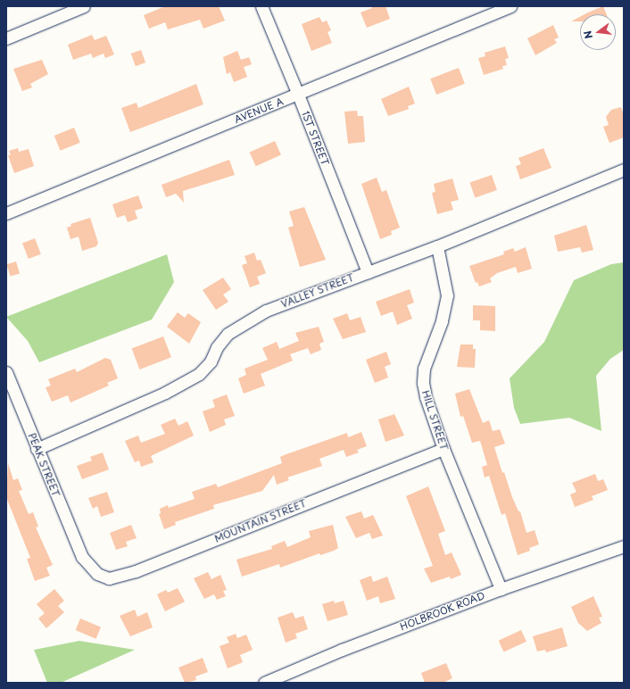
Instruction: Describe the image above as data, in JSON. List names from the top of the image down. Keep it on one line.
{"streets":{"street":["AVENUE A","1ST STREET","VALLEY STREET","HILL STREET","PEAK STREET","MOUNTAIN STREET","HOLBROOK ROAD"]},"crossings":[["AVENUE A","1ST STREET"],["1ST STREET","VALLEY STREET"],["VALLEY STREET","HILL STREET"],["VALLEY STREET","PEAK STREET"],["HILL STREET","MOUNTAIN STREET"],["HILL STREET","HOLBROOK ROAD"],["PEAK STREET","MOUNTAIN STREET"]],"north":"left"}
